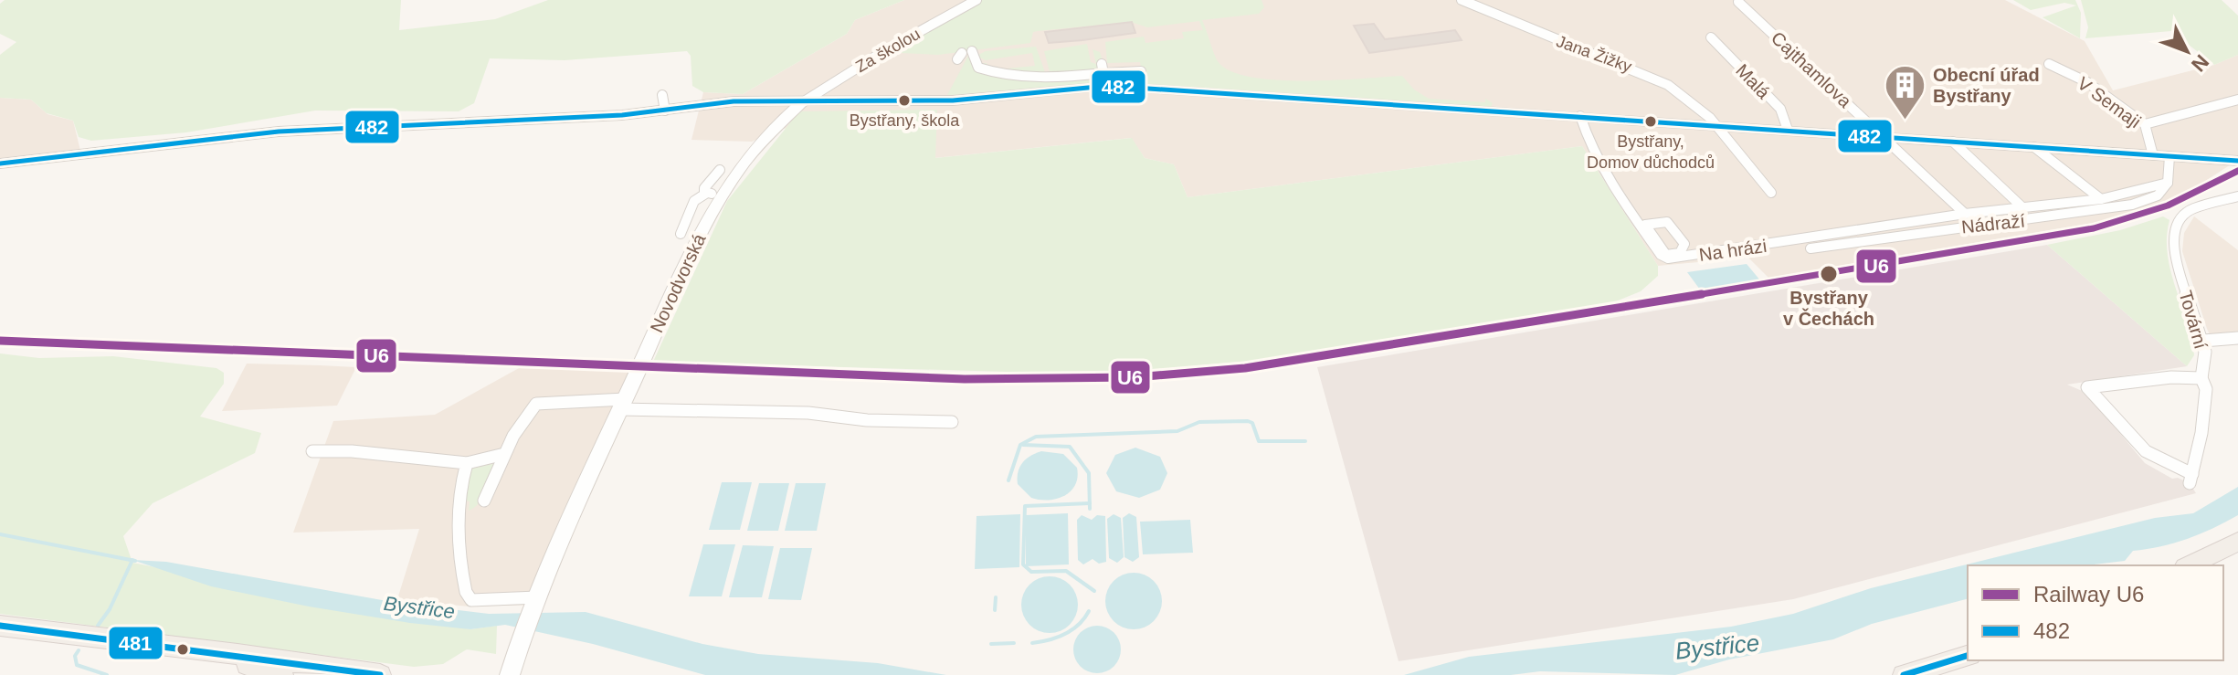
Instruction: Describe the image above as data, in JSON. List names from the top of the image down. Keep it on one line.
{"streets":{"street":["Za školou","Jana Žižky","Cajthamlova","Malá","V Semaji","Nádraží","Na hrázi","Novodvorská","Tovární"]},"crossings":[["Za školou","Novodvorská"],["Nádraží","Na hrázi"]],"water":["Bystřice"],"places":{"other":["Bystřany, škola","Bystřany, Domov důchodců","Bystřany v Čechách"],"building":["Obecní úřad Bystřany"]},"lines":["transit line 482","rail line U6","transit line 481"],"legend":["Railway U6","482"],"north":"bottom right"}
